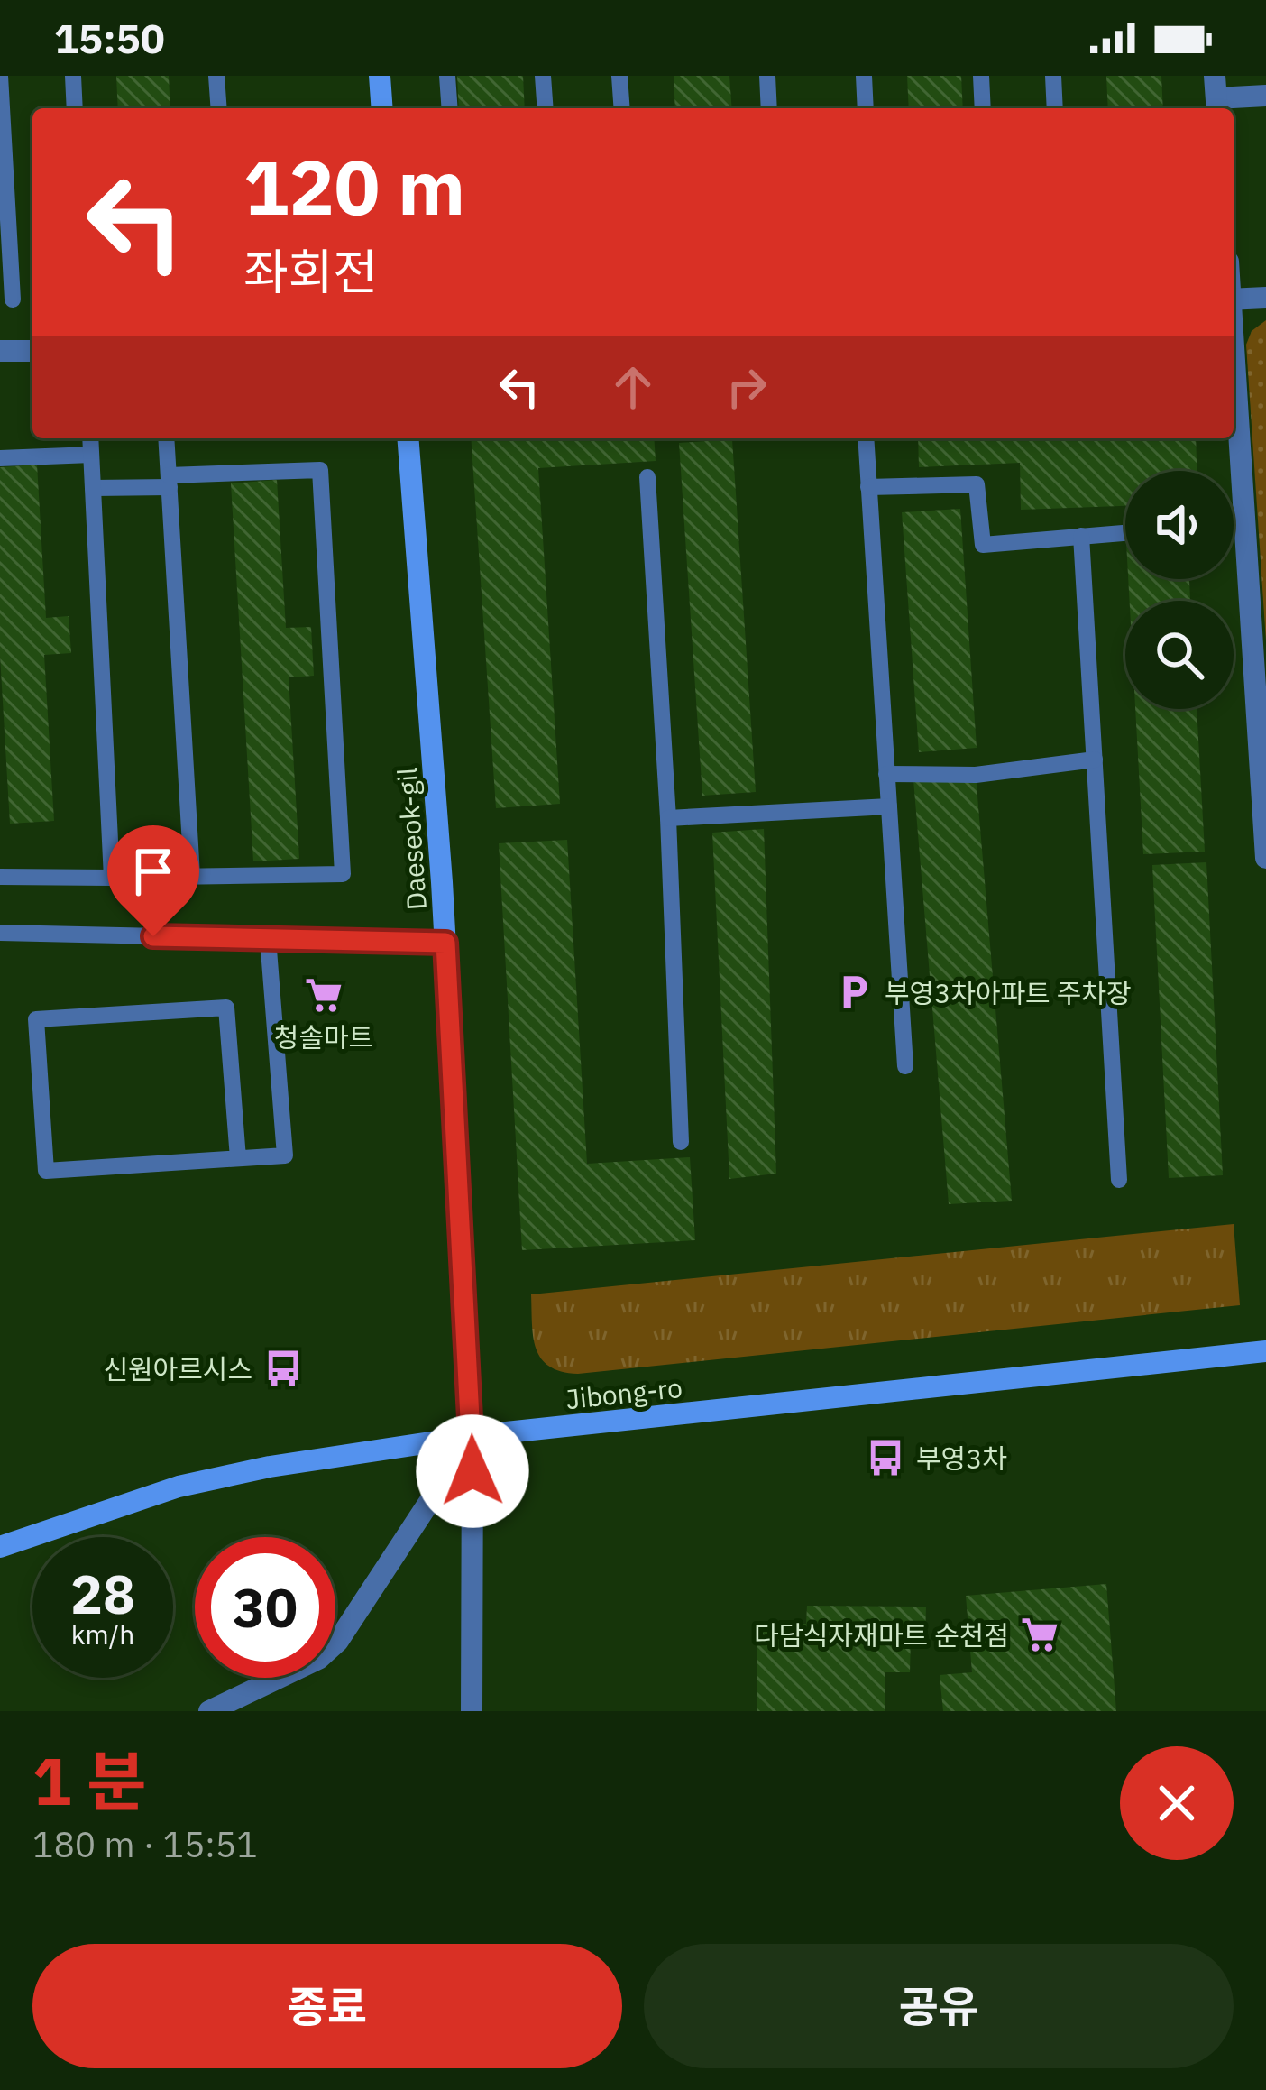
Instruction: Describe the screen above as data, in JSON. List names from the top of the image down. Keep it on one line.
{"streets":{"main road":["Daeseok-gil","Jibong-ro"]},"crossings":[["Daeseok-gil","Jibong-ro"]],"places":{"parking":["부영3차아파트 주차장"],"supermarket":["청솔마트","다담식자재마트 순천점"],"bus stop":["신원아르시스","부영3차"]},"page":{"status":"15:50","turn":["120 m","좌회전"],"speed":"28 km/h","limit":"30","heading":["1 분","180 m · 15:51"],"buttons":["종료","공유"]}}
